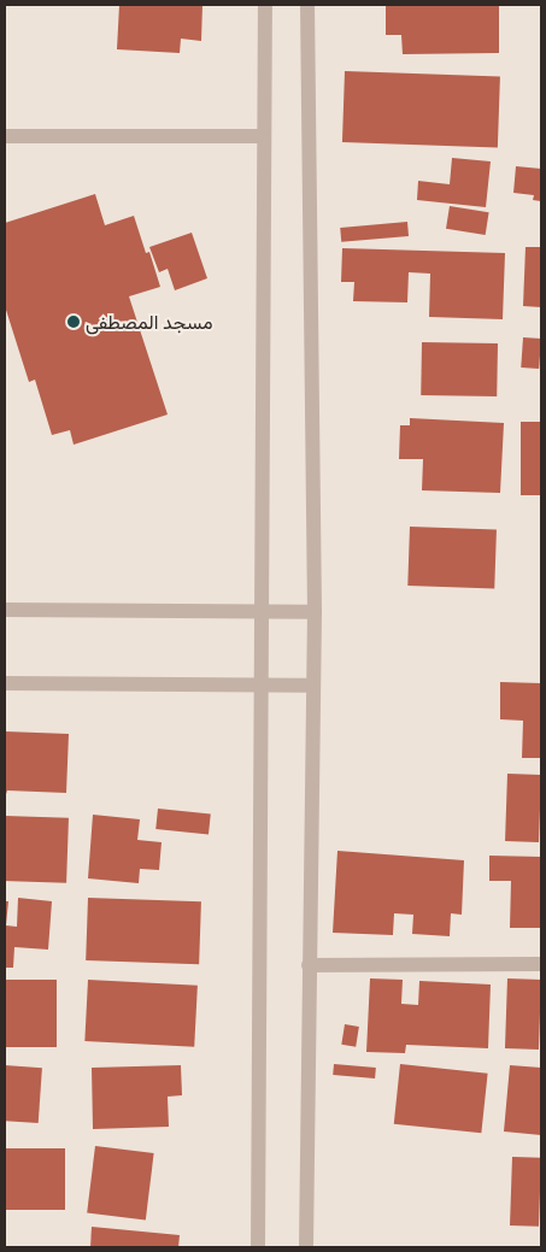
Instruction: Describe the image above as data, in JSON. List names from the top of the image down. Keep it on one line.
{"places":["مسجد المصطفى"]}
